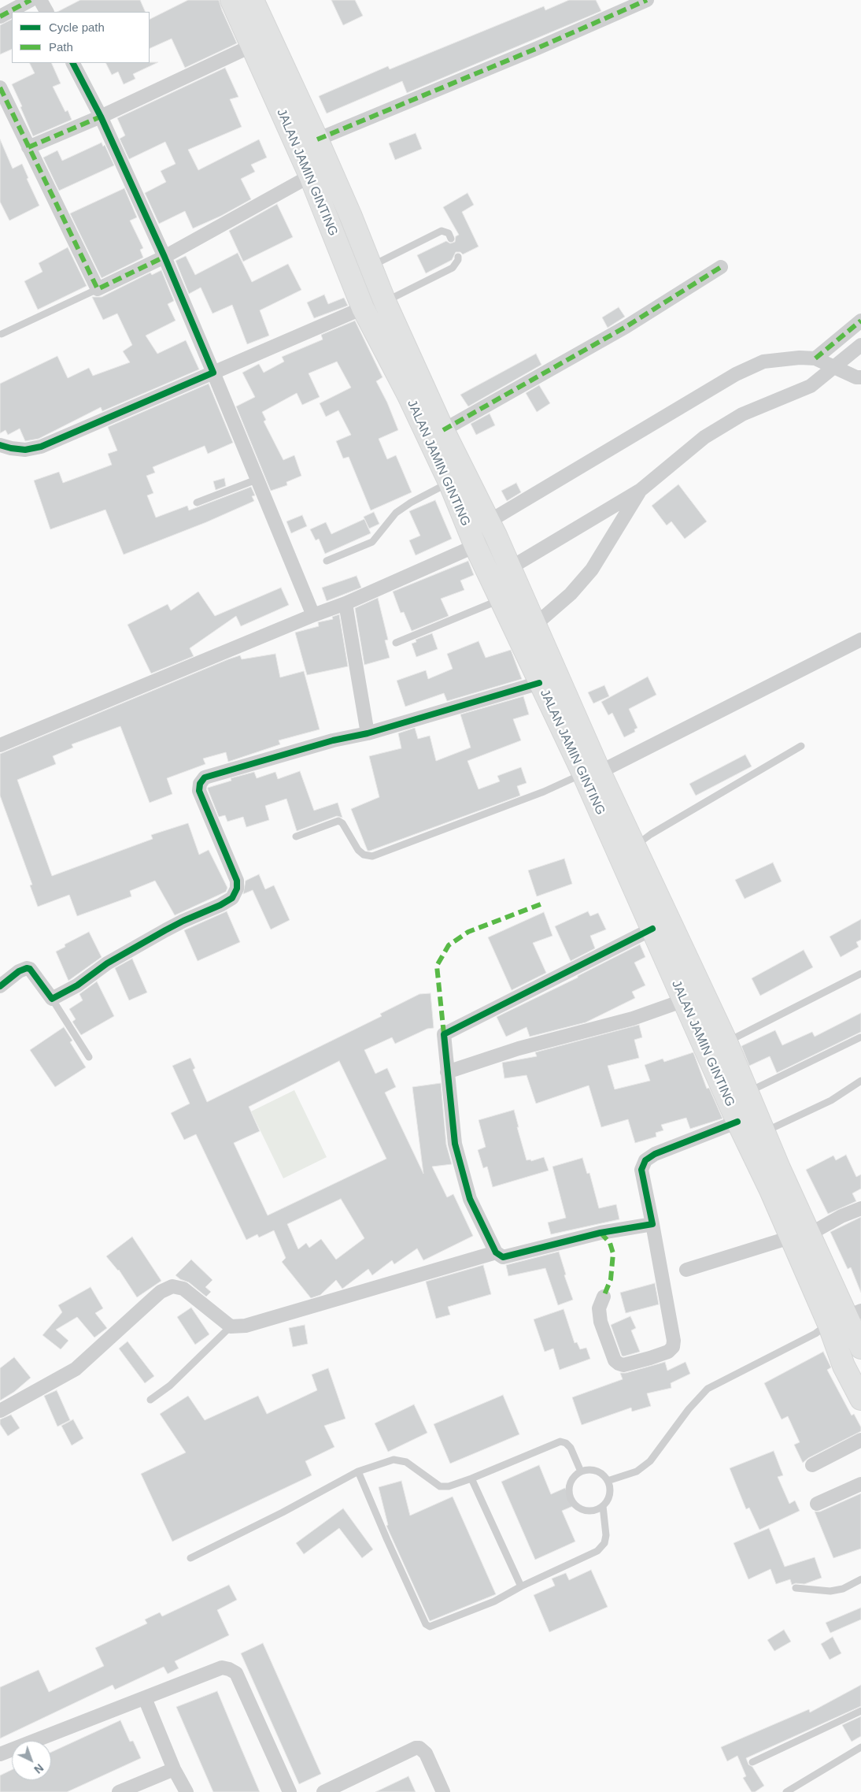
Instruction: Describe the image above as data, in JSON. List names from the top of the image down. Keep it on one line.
{"streets":{"highway":["JALAN JAMIN GINTING"]},"legend":["Cycle path","Path"],"north":"bottom right"}
